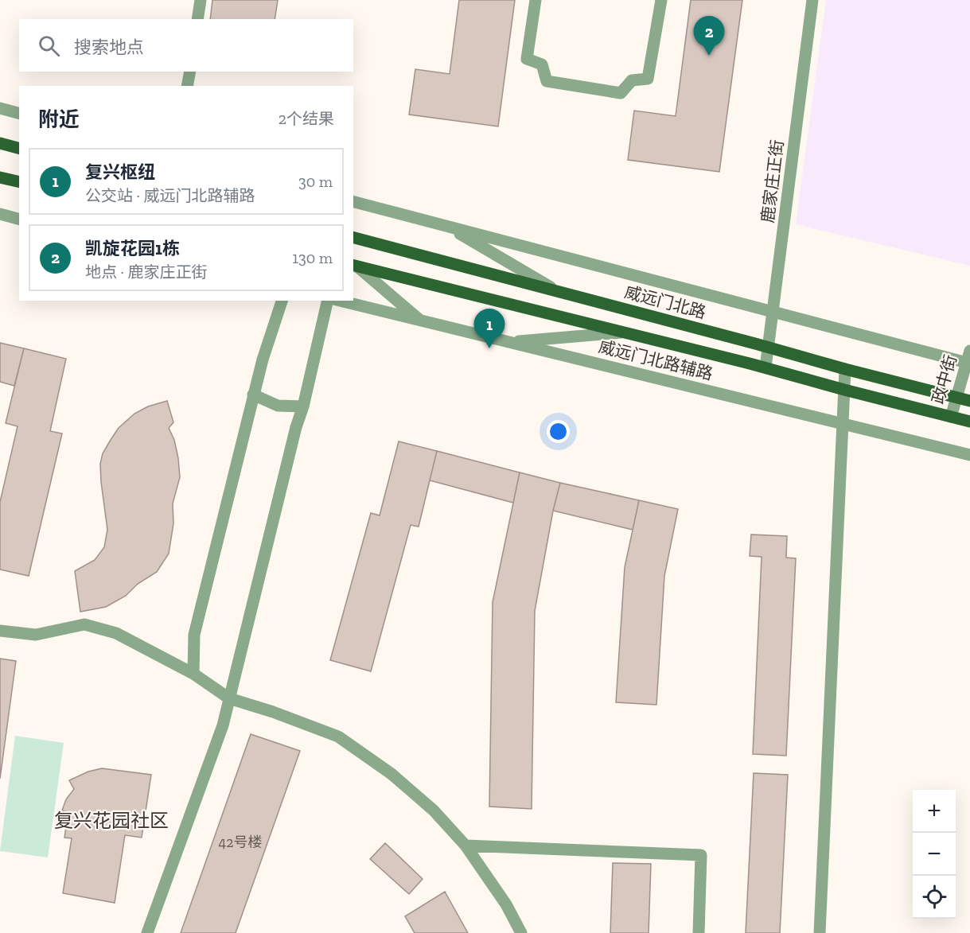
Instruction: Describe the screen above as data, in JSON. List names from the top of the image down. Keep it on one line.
{"streets":{"main road":["威远门北路"],"street":["鹿家庄正街","威远门北路辅路","政中街"]},"crossings":[["鹿家庄正街","威远门北路"],["威远门北路","政中街"]],"districts":["复兴花园社区"],"house_numbers":["42号楼"],"page":{"pins":["2","1"],"search":"搜索地点","heading":["附近","2个结果"],"list":[{"mark":"1","name":"复兴枢纽","note":"公交站 · 威远门北路辅路","value":"30 m"},{"mark":"2","name":"凯旋花园1栋","note":"地点 · 鹿家庄正街","value":"130 m"}],"map_buttons":["+","−"]}}
